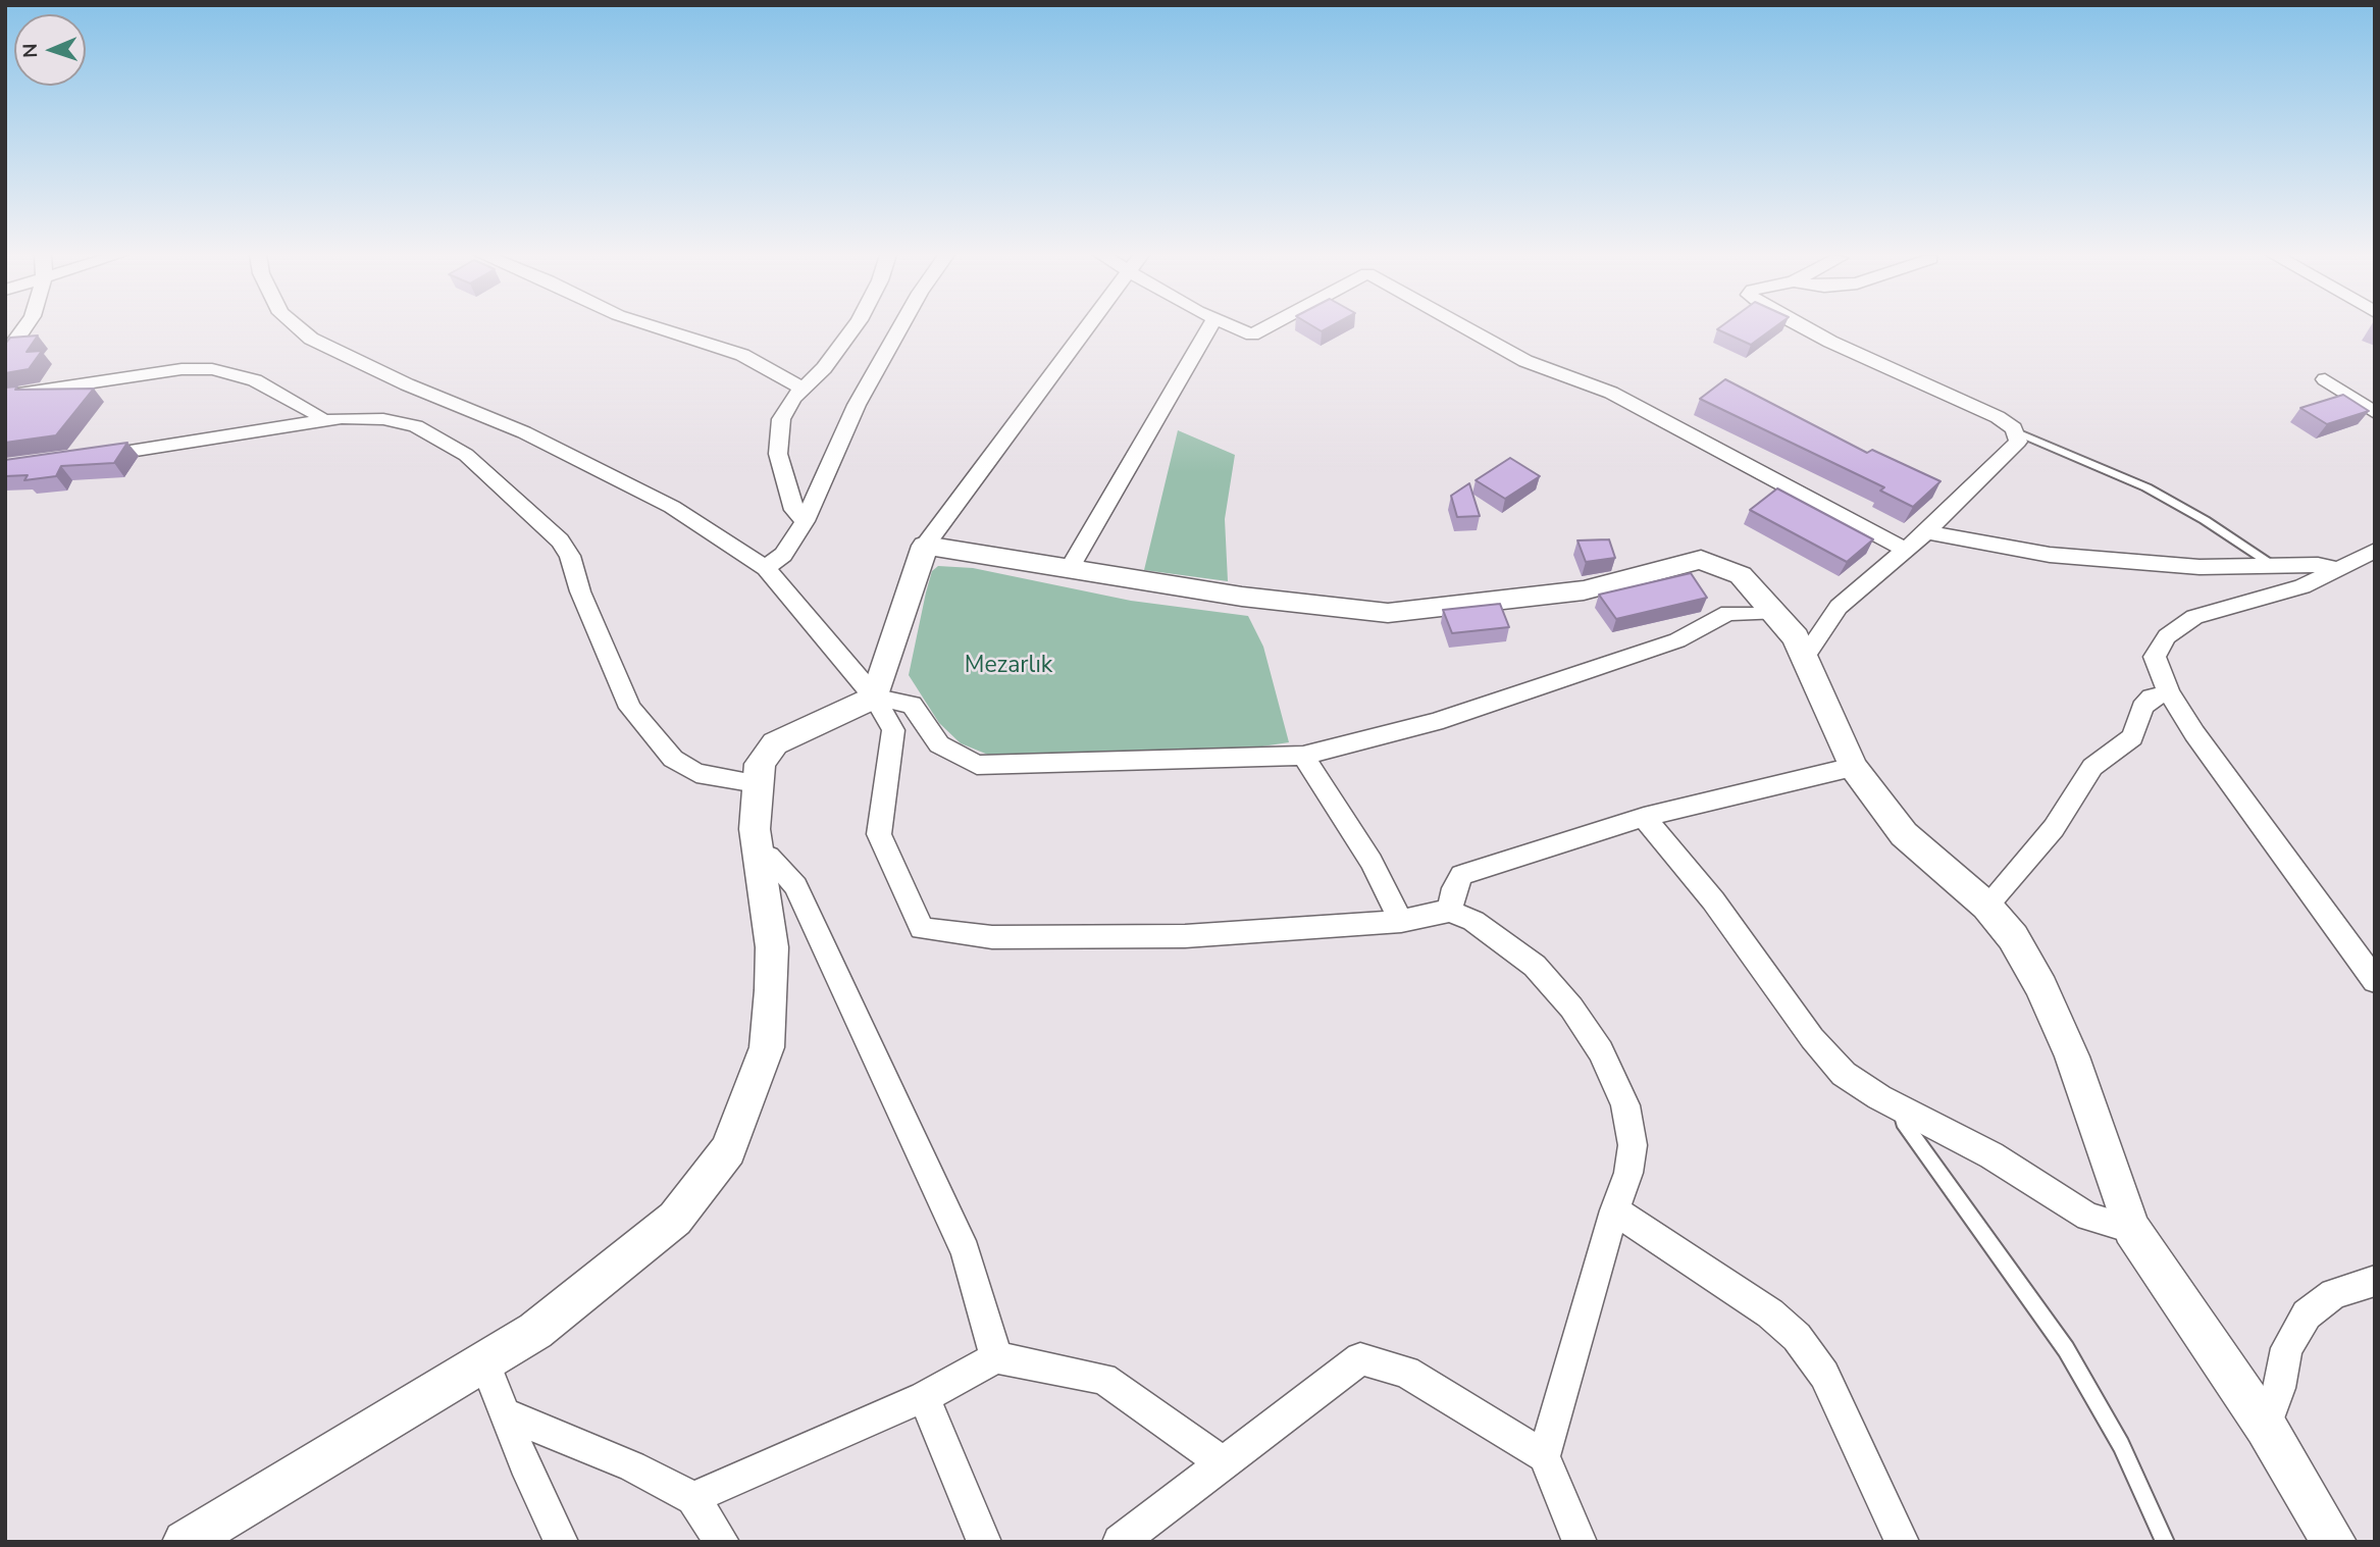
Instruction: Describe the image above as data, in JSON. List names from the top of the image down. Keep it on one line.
{"parks":["Mezarlık"],"north":"left"}
